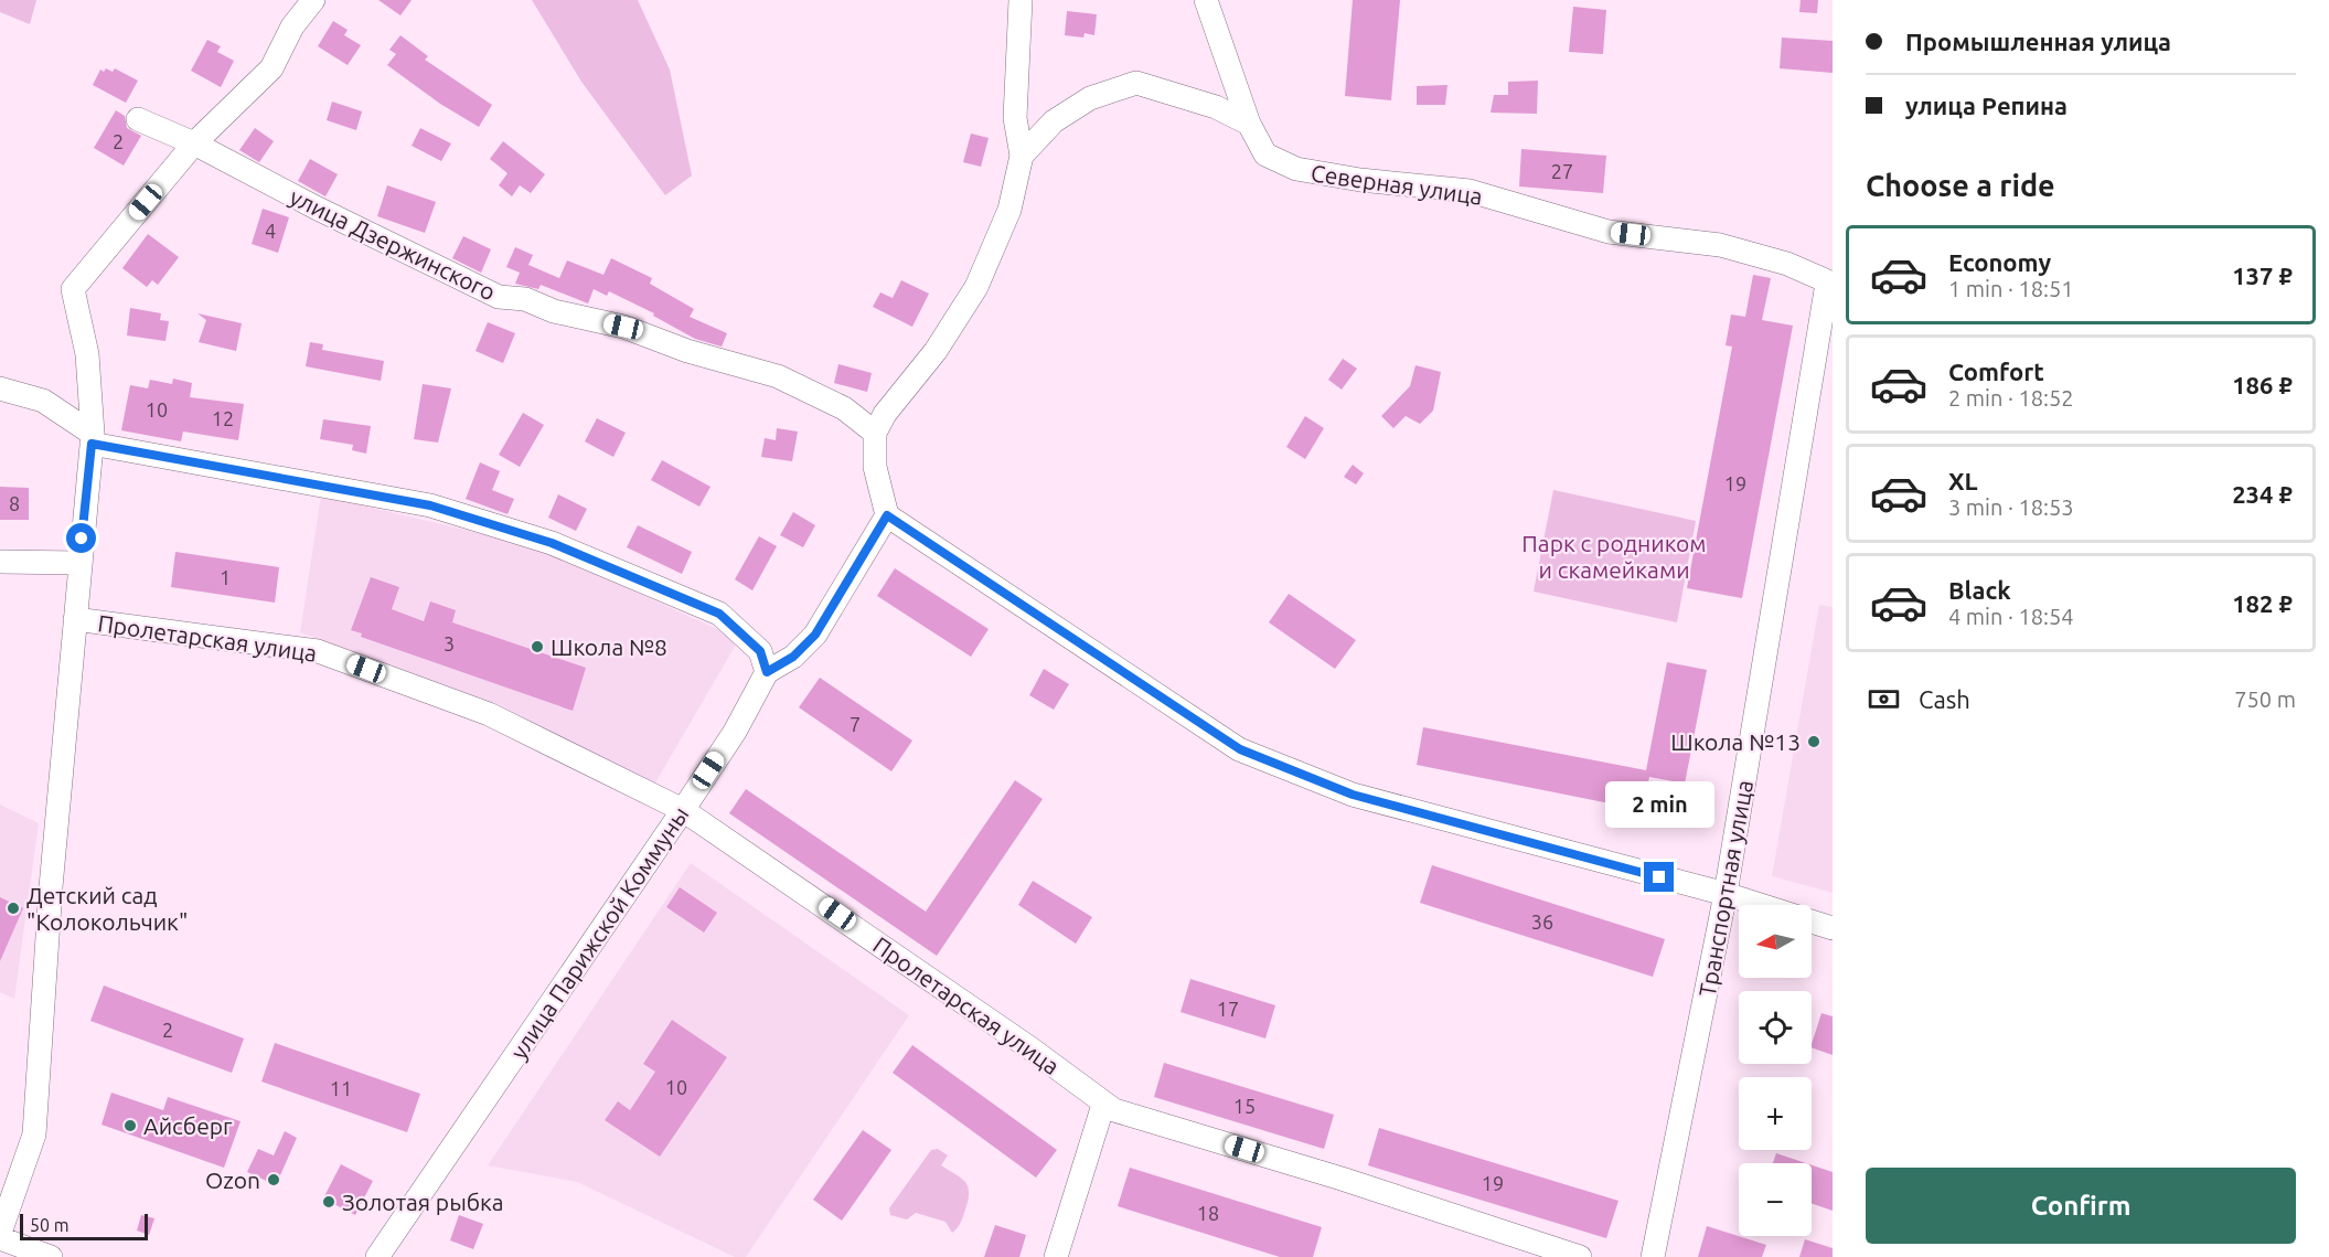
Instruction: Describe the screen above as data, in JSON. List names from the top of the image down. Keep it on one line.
{"streets":{"street":["Северная улица","улица Дзержинского","Пролетарская улица","Транспортная улица","улица Парижской Коммуны"]},"crossings":[["Северная улица","Транспортная улица"],["Пролетарская улица","улица Парижской Коммуны"]],"parks":["Парк с родником и скамейками"],"places":["Школа №8","Школа №13","Детский сад \"Колокольчик\"","Айсберг","Ozon","Золотая рыбка"],"house_numbers":["2","27","4","10","12","19","8","1","3","7","36","17","2","10","11","15","19","18"],"scale_bar":"50 m","north":"left","page":{"banner":["Промышленная улица","улица Репина"],"heading":"Choose a ride","list":[{"name":"Economy","note":"1 min · 18:51","value":"137 ₽"},{"name":"Comfort","note":"2 min · 18:52","value":"186 ₽"},{"name":"XL","note":"3 min · 18:53","value":"234 ₽"},{"name":"Black","note":"4 min · 18:54","value":"182 ₽"}],"pay":["Cash","750 m"],"bubble":"2 min","map_buttons":["+","−"],"buttons":"Confirm","scale":"50 m"}}
